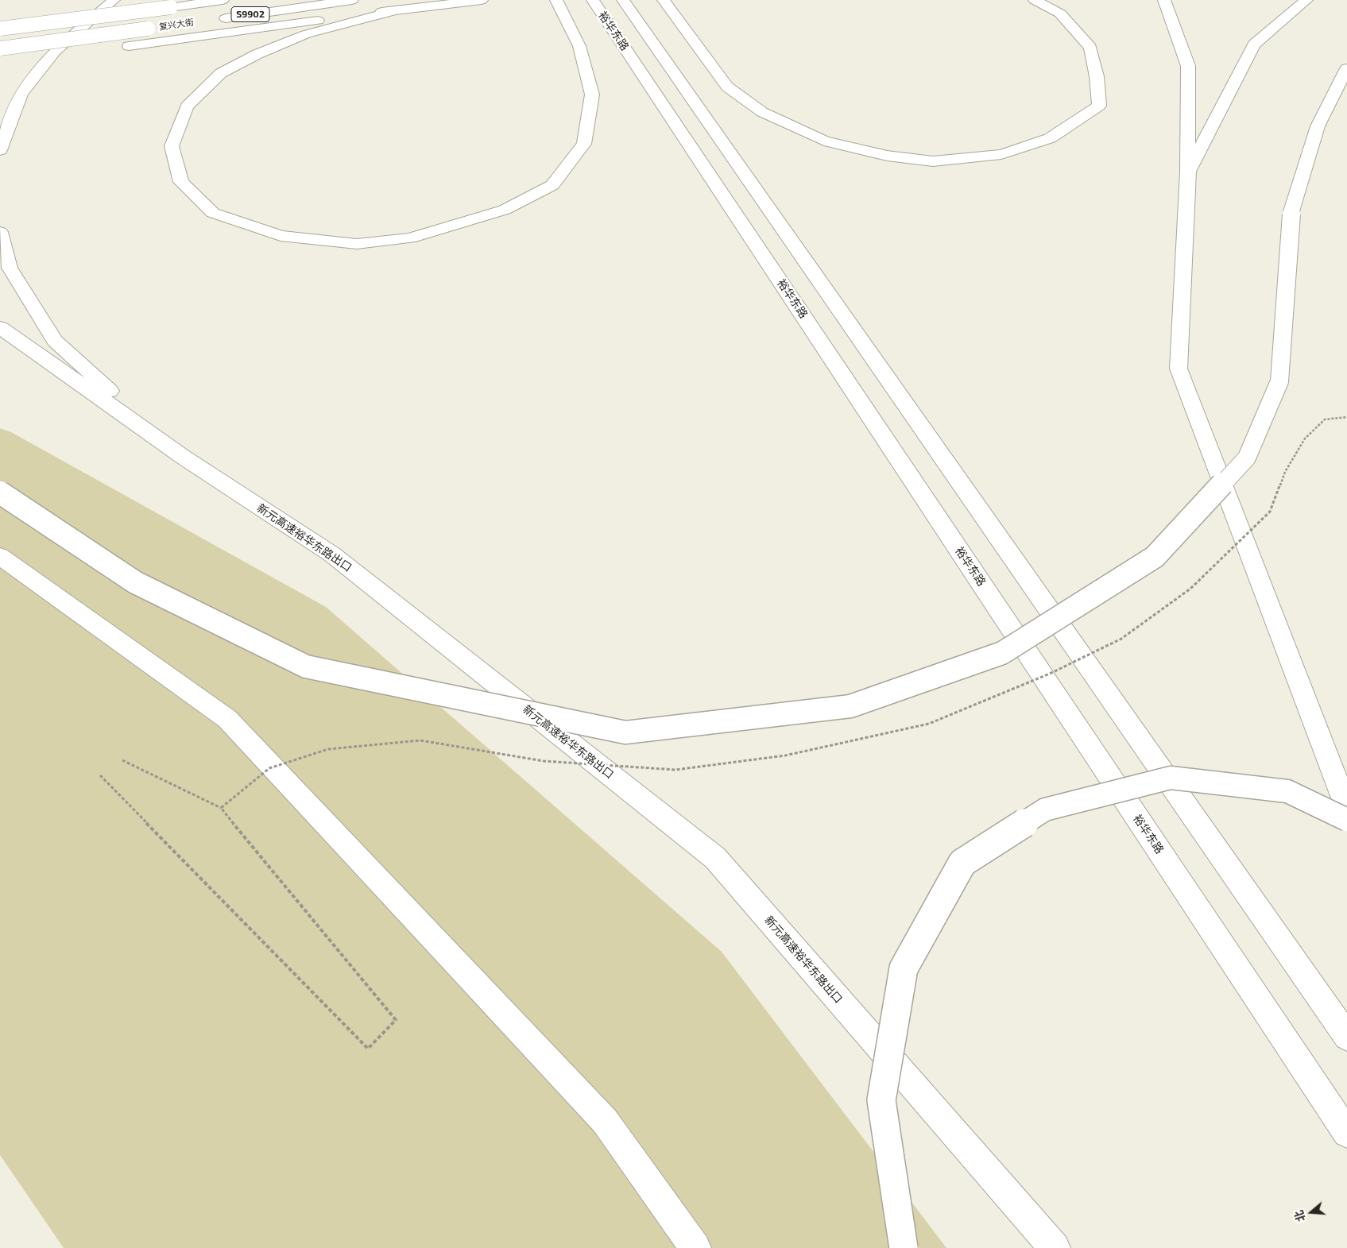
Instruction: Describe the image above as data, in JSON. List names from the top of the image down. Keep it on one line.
{"streets":{"main road":["S9902","复兴大街","裕华东路","新元高速裕华东路出口"]},"north":"left"}
